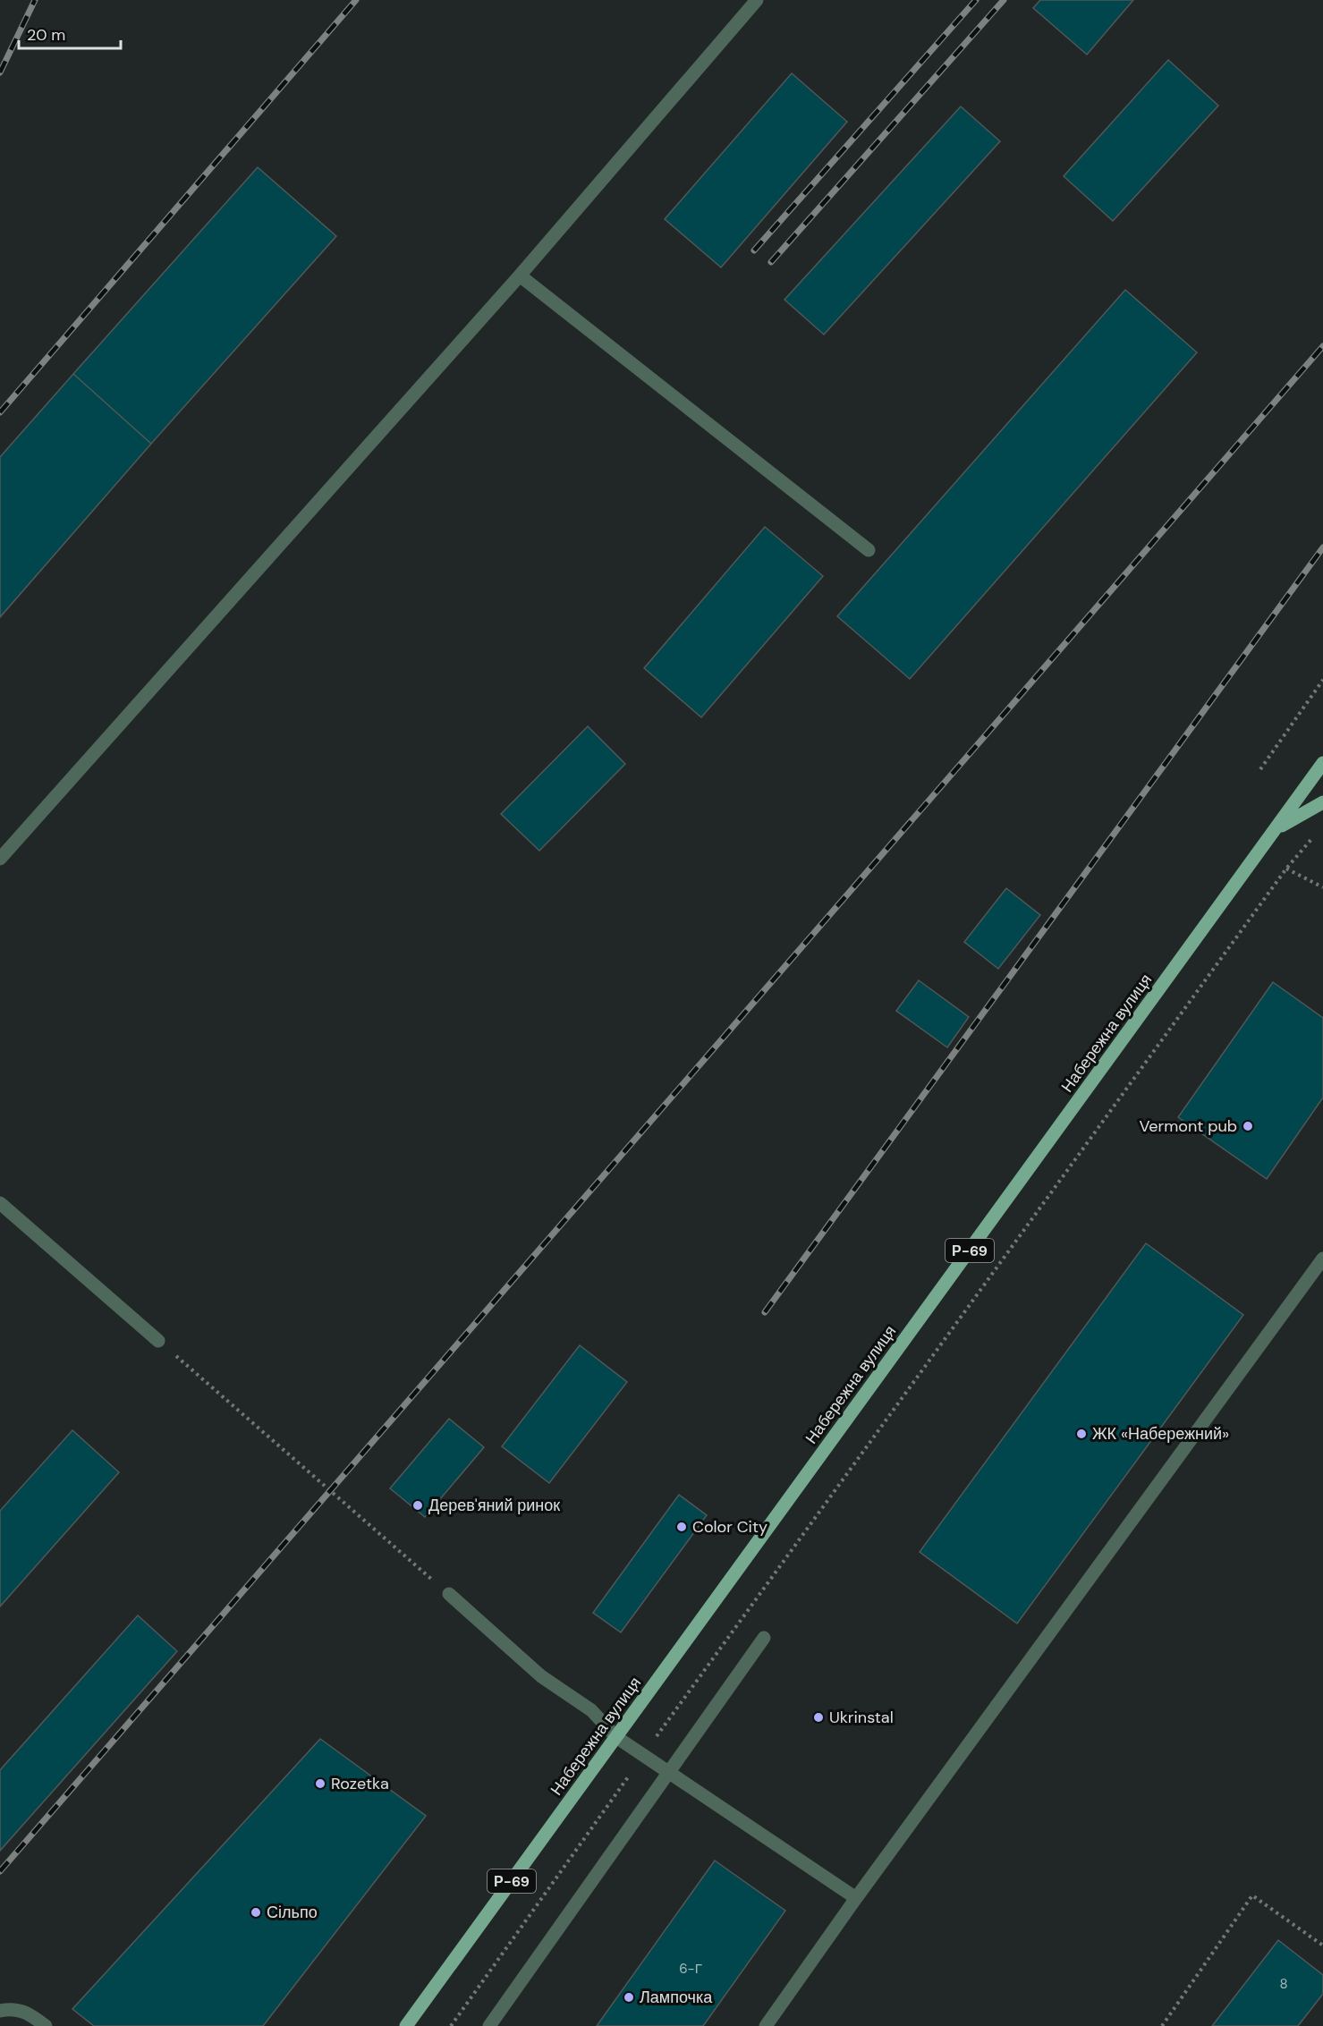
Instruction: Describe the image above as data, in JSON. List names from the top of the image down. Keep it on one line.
{"streets":{"main road":["Набережна вулиця","Р-69"]},"places":["Vermont pub","ЖК «Набережний»","Дерев'яний ринок","Color City","Ukrinstal","Rozetka","Сільпо","Лампочка"],"house_numbers":["6-Г","8"],"scale_bar":"20 m"}
